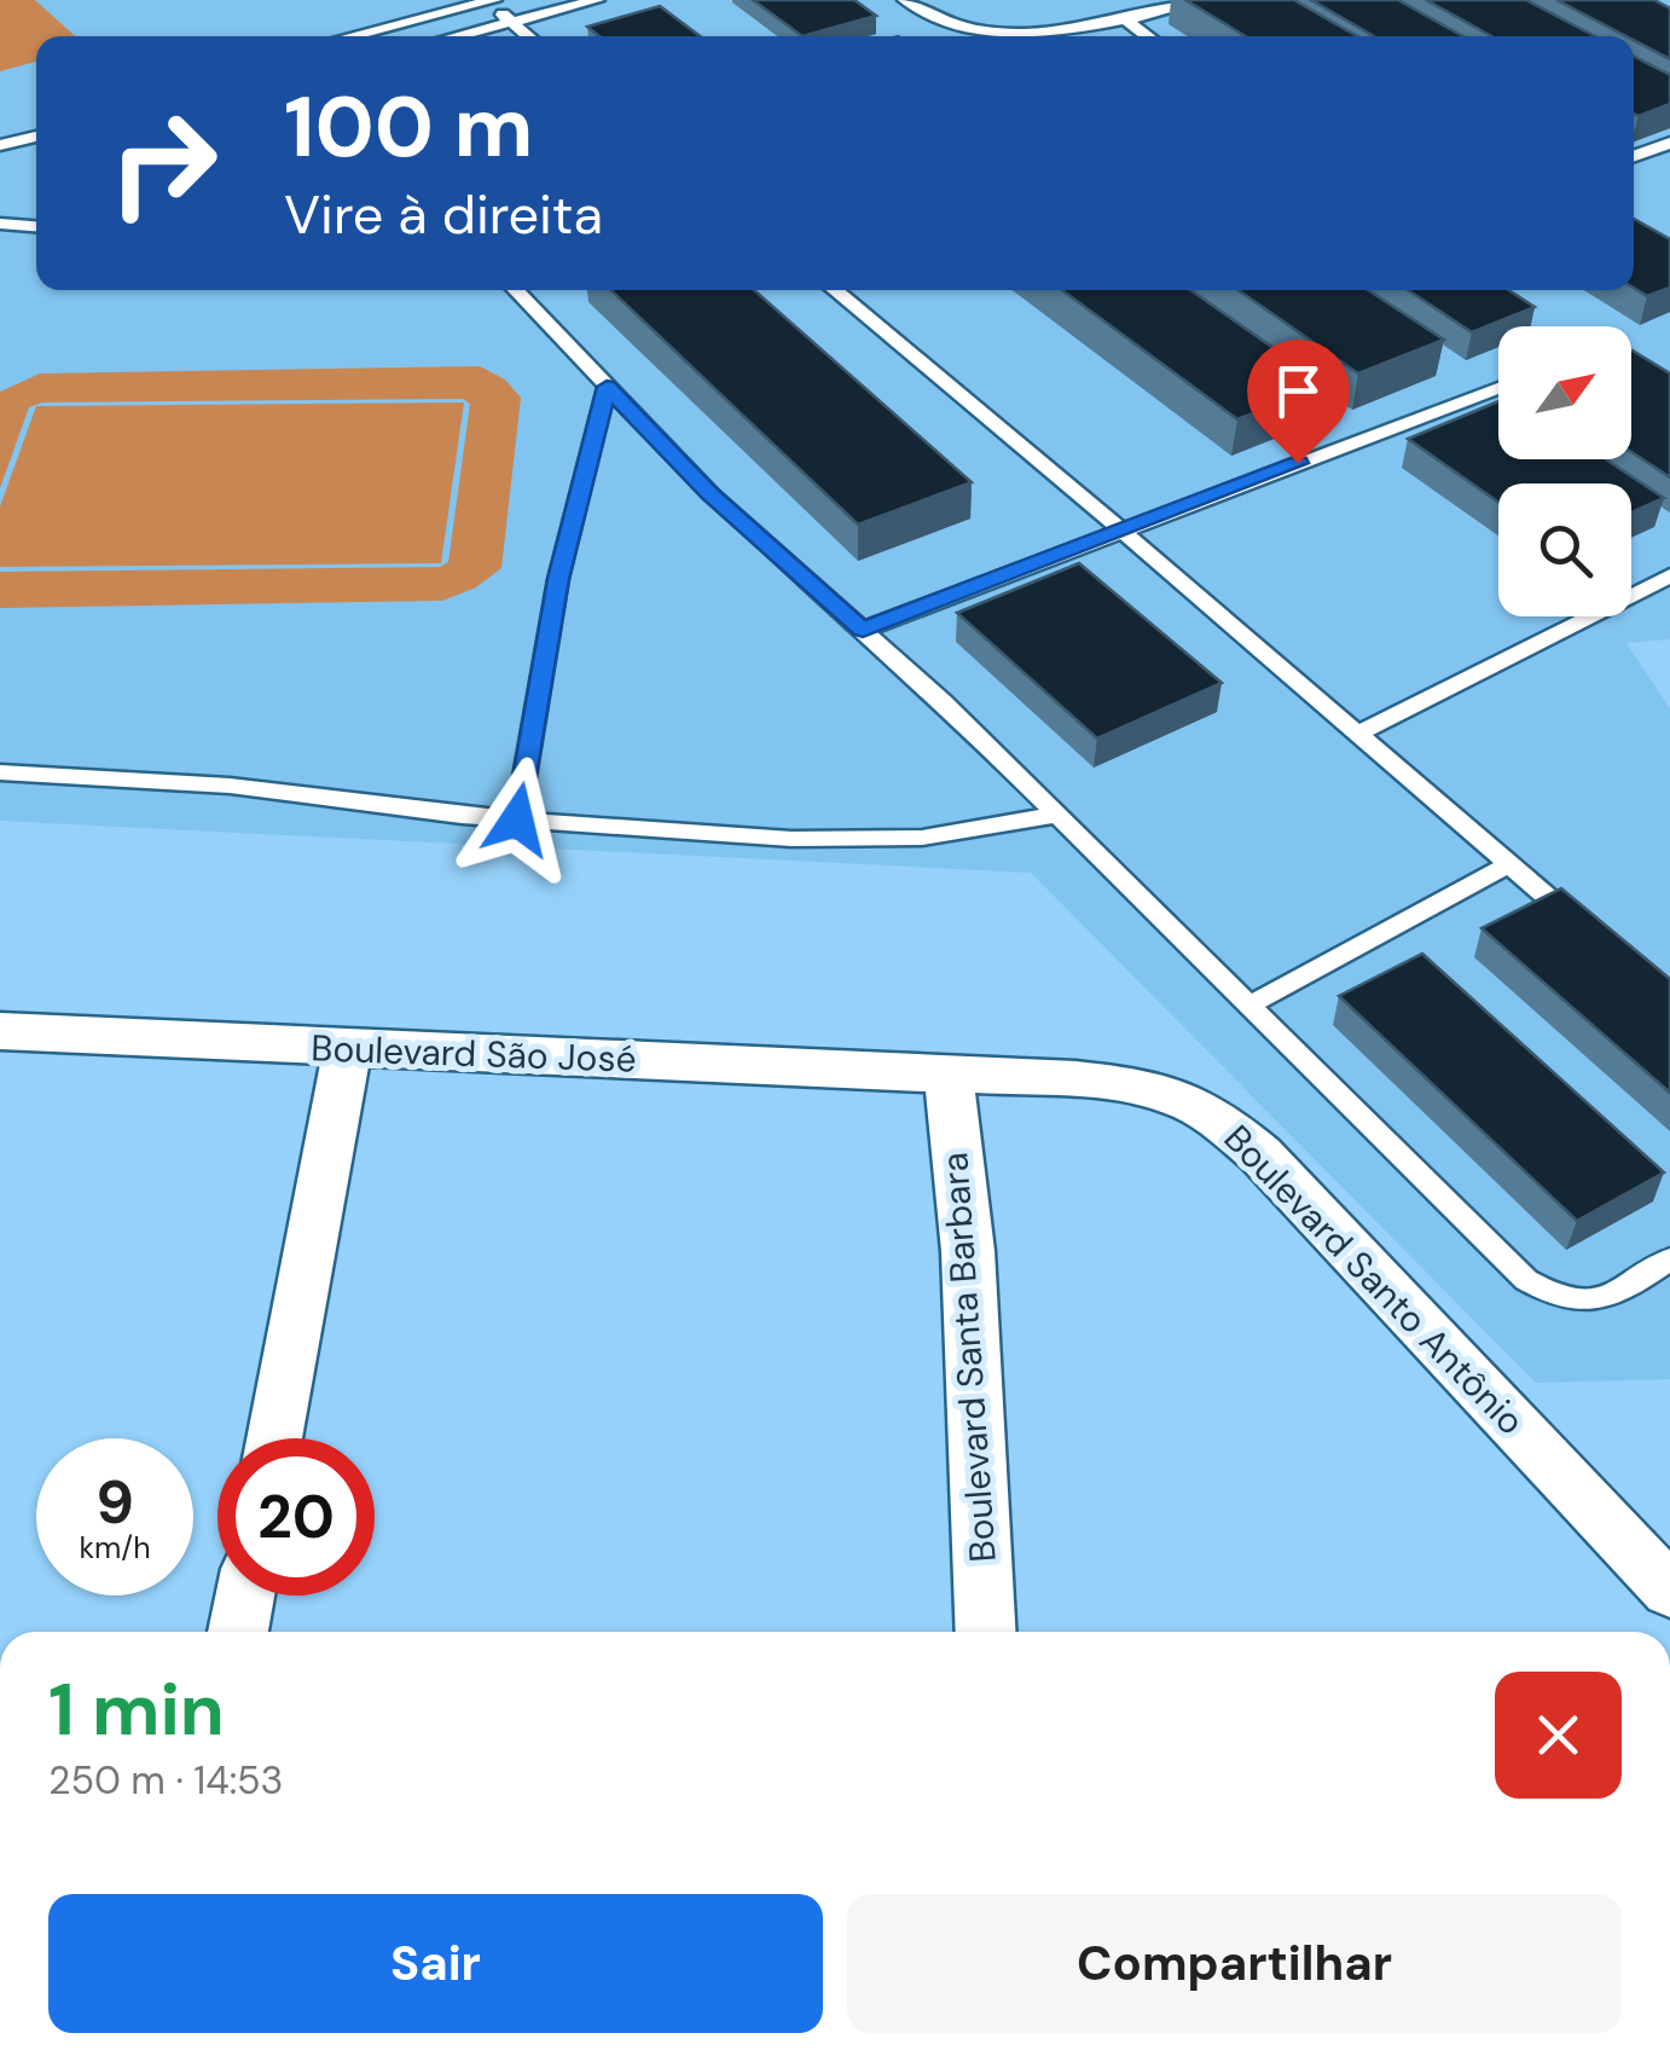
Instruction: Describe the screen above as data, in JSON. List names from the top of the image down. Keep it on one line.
{"streets":{"street":["Boulevard São José","Boulevard Santo Antônio","Boulevard Santa Barbara"]},"crossings":[["Boulevard São José","Boulevard Santo Antônio"],["Boulevard São José","Boulevard Santa Barbara"],["Boulevard Santo Antônio","Boulevard Santa Barbara"]],"north":"top right","page":{"turn":["100 m","Vire à direita"],"speed":"9 km/h","limit":"20","heading":["1 min","250 m · 14:53"],"buttons":["Sair","Compartilhar"]}}
